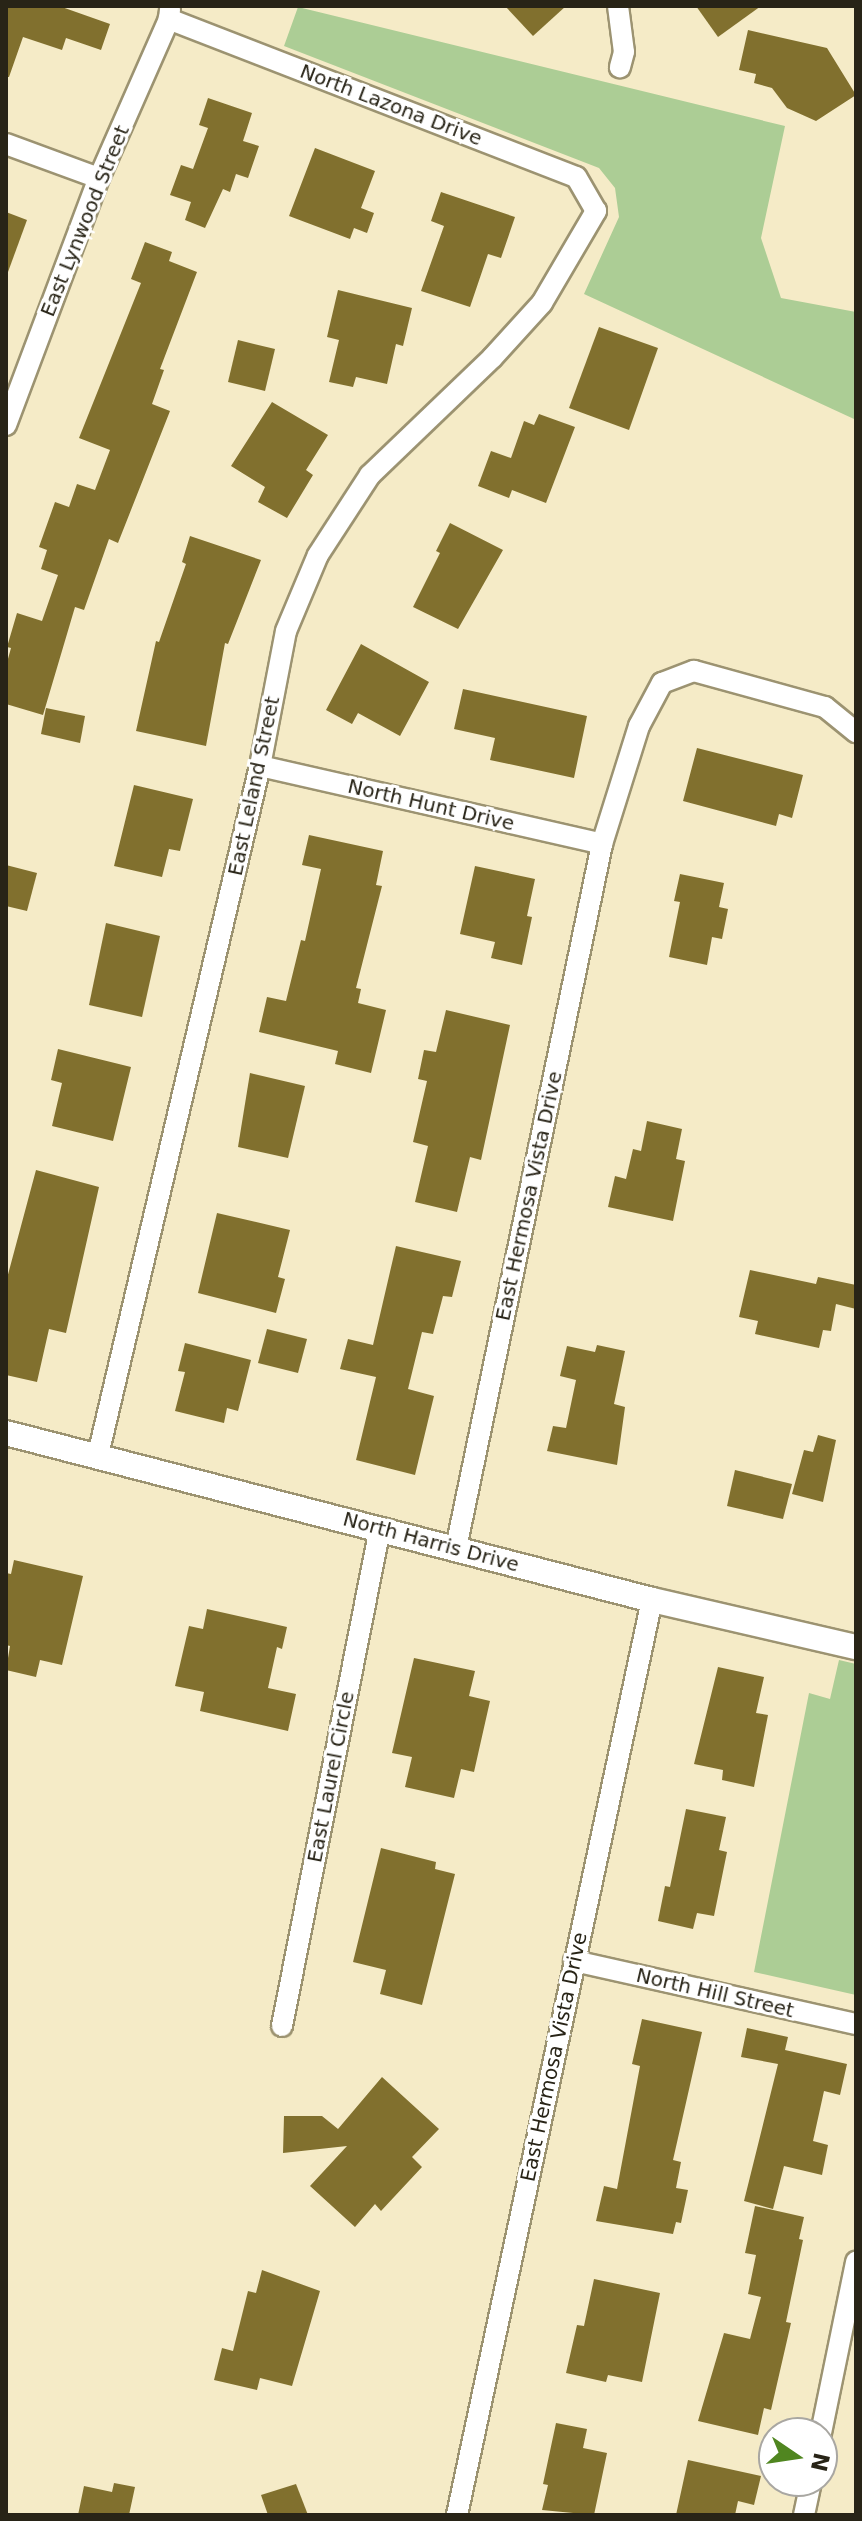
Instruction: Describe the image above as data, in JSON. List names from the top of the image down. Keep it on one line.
{"streets":{"street":["North Lazona Drive","East Lynwood Street","East Leland Street","North Hunt Drive","East Hermosa Vista Drive","North Harris Drive","East Laurel Circle","North Hill Street"]},"crossings":[["North Lazona Drive","East Lynwood Street"],["North Lazona Drive","East Leland Street"],["East Leland Street","North Hunt Drive"],["East Leland Street","North Harris Drive"],["North Hunt Drive","East Hermosa Vista Drive"],["East Hermosa Vista Drive","North Harris Drive"],["East Hermosa Vista Drive","North Hill Street"],["North Harris Drive","East Laurel Circle"]],"north":"right"}
